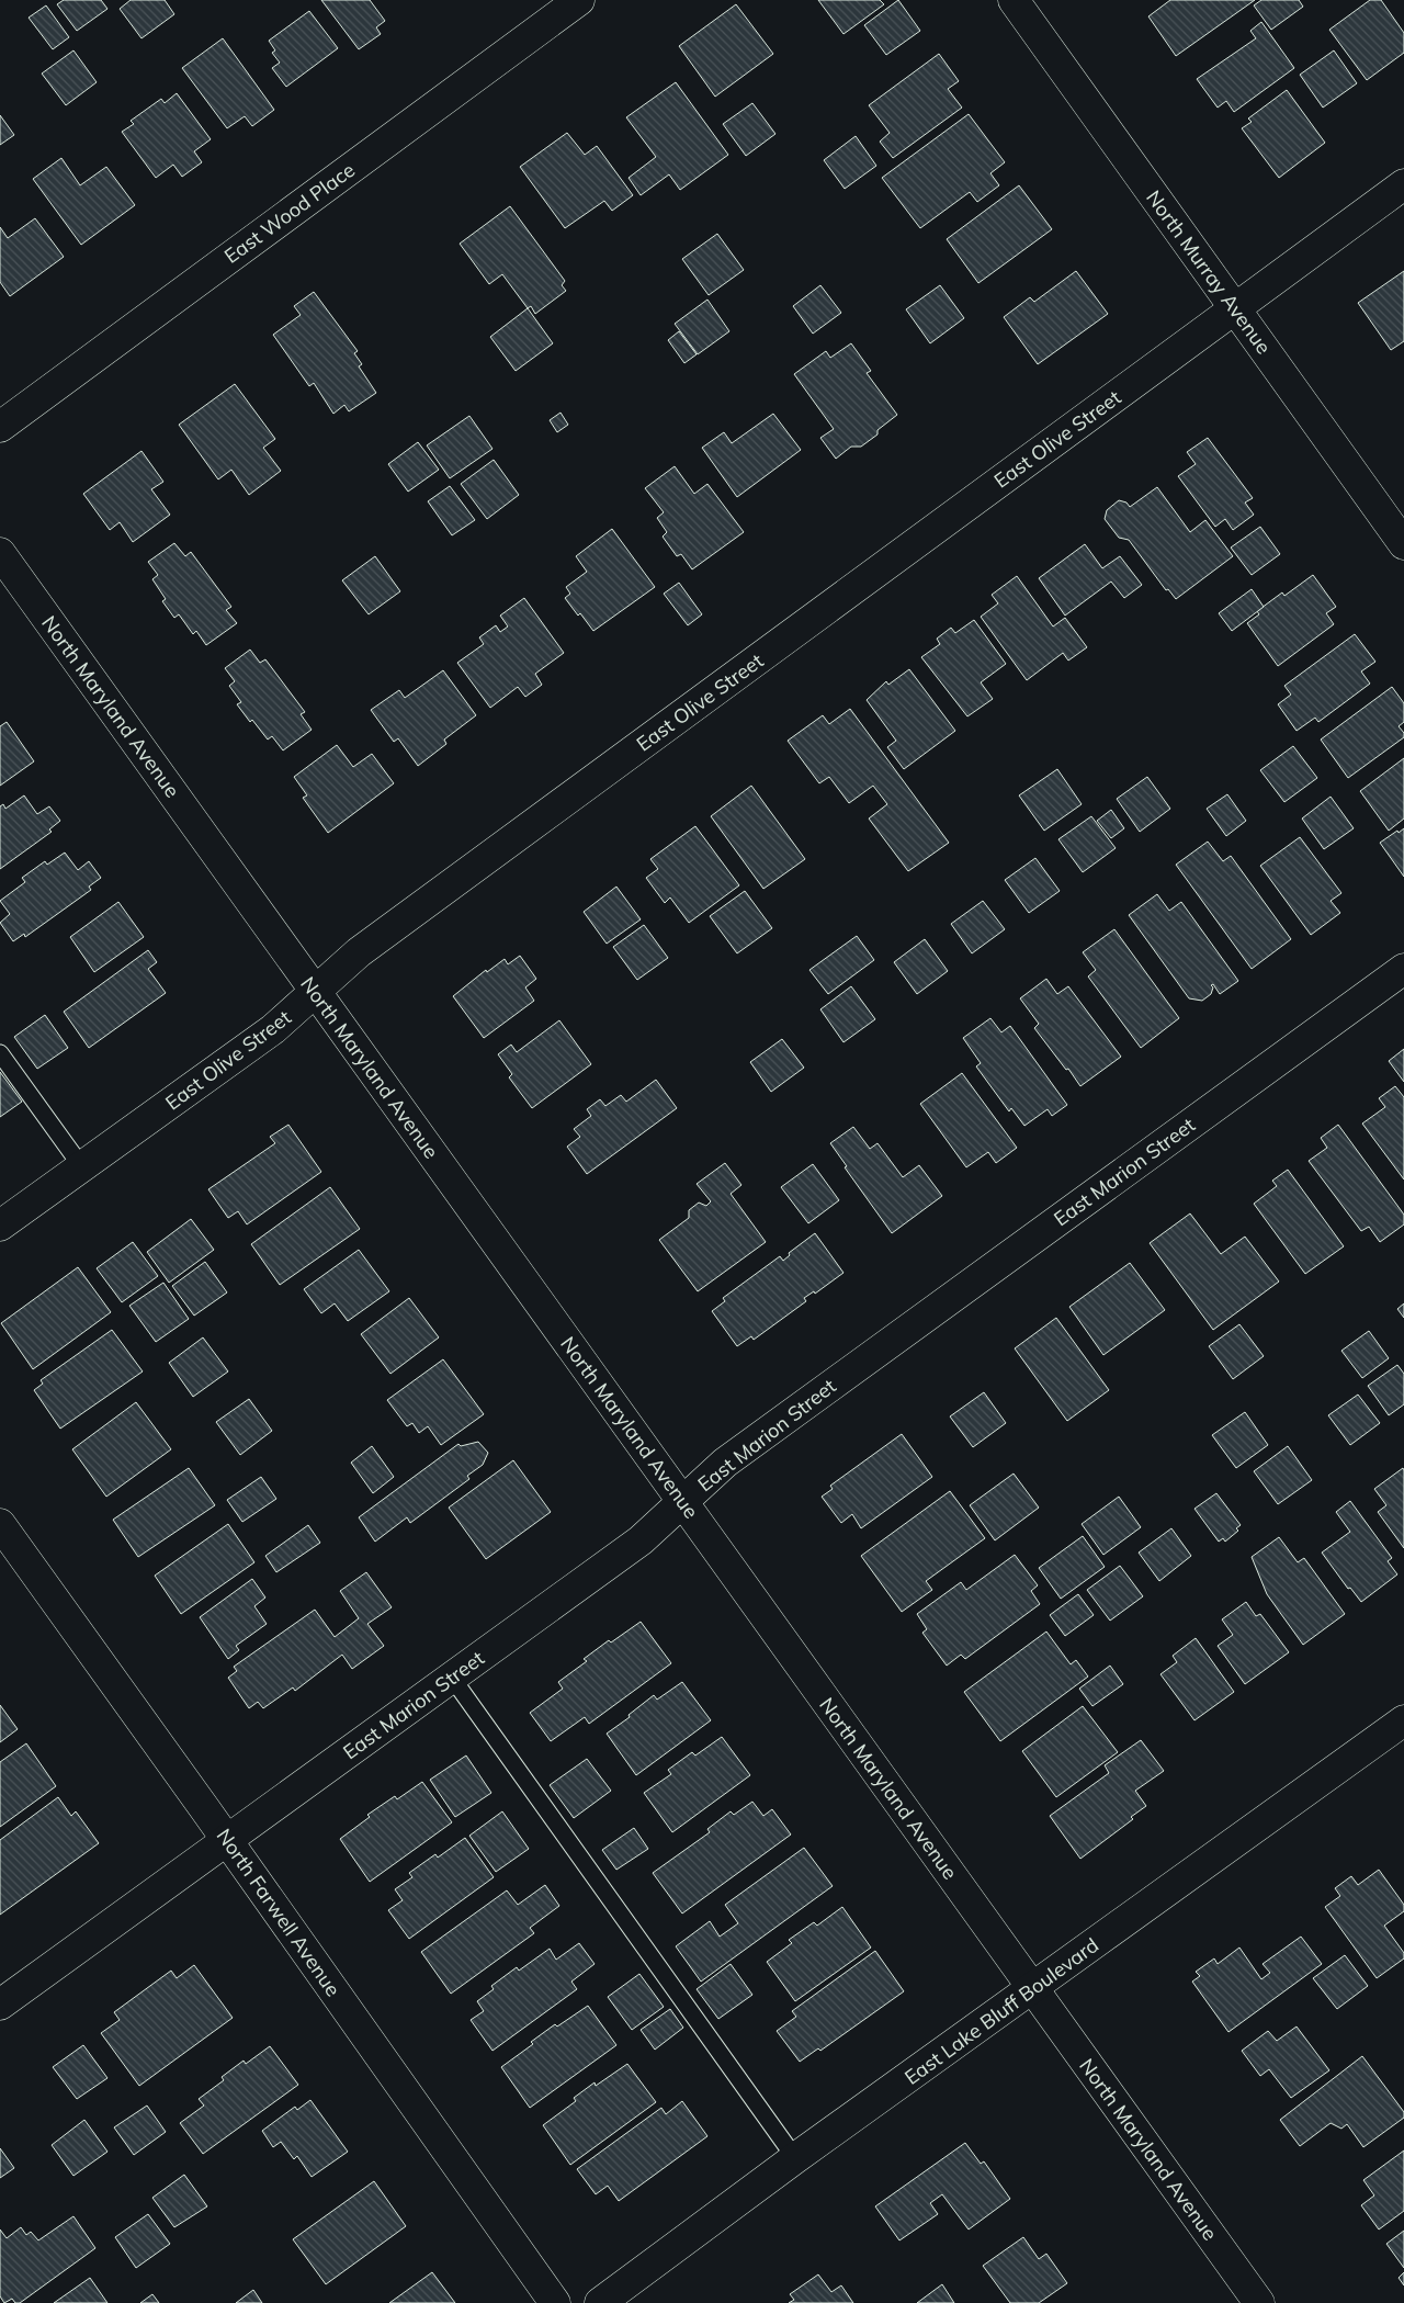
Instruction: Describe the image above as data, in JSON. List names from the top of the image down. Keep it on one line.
{"streets":{"street":["East Wood Place","North Murray Avenue","East Olive Street","North Maryland Avenue","East Marion Street","North Farwell Avenue","East Lake Bluff Boulevard"]},"crossings":[["North Murray Avenue","East Olive Street"],["East Olive Street","North Maryland Avenue"],["North Maryland Avenue","East Marion Street"],["North Maryland Avenue","East Lake Bluff Boulevard"],["East Marion Street","North Farwell Avenue"]]}
